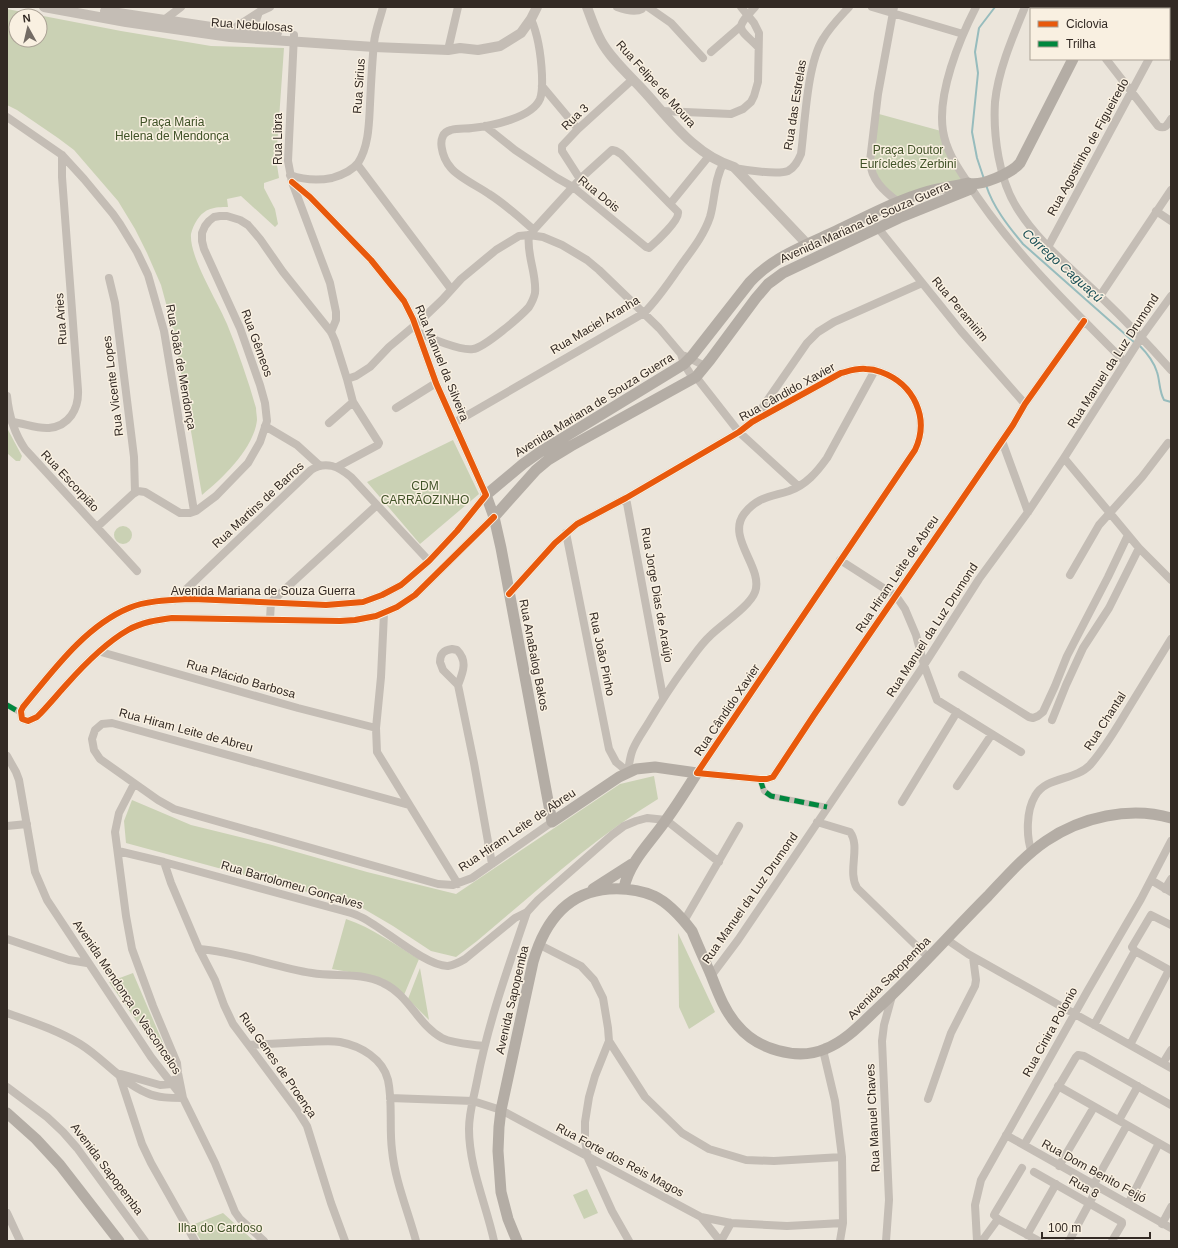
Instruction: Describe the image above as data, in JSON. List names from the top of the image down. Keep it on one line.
{"streets":{"main road":["Avenida Mariana de Souza Guerra","Rua Cândido Xavier","Rua Hiram Leite de Abreu","Rua AnaBalog Bakos","Avenida Sapopemba"],"street":["Rua Nebulosas","Rua Felipe de Moura","Rua Sirius","Rua das Estrelas","Rua 3","Rua Libra","Rua Agostinho de Figueiredo","Rua Dois","Rua Peramirim","Rua Aries","Rua Maciel Aranha","Rua Gêmeos","Rua Manuel da Luz Drumond","Rua Manuel da Silveira","Rua João de Mendonça","Rua Vicente Lopes","Rua Escorpião","Rua Martins de Barros","Rua Jorge Dias de Araújo","Rua João Pinho","Rua Plácido Barbosa","Rua Chantal","Rua Bartolomeu Gonçalves","Avenida Mendonça e Vasconcelos","Rua Cinira Polonio","Rua Genes de Proença","Rua Manuel Chaves","Rua Forte dos Reis Magos","Rua Dom Benito Feijó","Rua 8"]},"crossings":[["Rua Nebulosas","Rua Sirius"],["Rua Nebulosas","Rua Libra"],["Rua Felipe de Moura","Rua das Estrelas"],["Rua Felipe de Moura","Rua 3"],["Rua Felipe de Moura","Rua Maciel Aranha"],["Rua das Estrelas","Rua Maciel Aranha"],["Rua Libra","Rua Gêmeos"],["Rua Libra","Rua Manuel da Silveira"],["Avenida Mariana de Souza Guerra","Rua Peramirim"],["Avenida Mariana de Souza Guerra","Rua Manuel da Silveira"],["Avenida Mariana de Souza Guerra","Rua Martins de Barros"],["Avenida Mariana de Souza Guerra","Rua AnaBalog Bakos"],["Avenida Mariana de Souza Guerra","Rua Plácido Barbosa"],["Rua Peramirim","Rua Hiram Leite de Abreu"],["Rua Aries","Rua João de Mendonça"],["Rua Aries","Rua Escorpião"],["Rua Maciel Aranha","Rua Manuel da Silveira"],["Rua Gêmeos","Rua João de Mendonça"],["Rua Manuel da Luz Drumond","Avenida Sapopemba"],["Rua Manuel da Silveira","Rua AnaBalog Bakos"],["Rua Cândido Xavier","Rua Hiram Leite de Abreu"],["Rua Cândido Xavier","Rua Jorge Dias de Araújo"],["Rua Cândido Xavier","Rua João Pinho"],["Rua Cândido Xavier","Rua AnaBalog Bakos"],["Rua Cândido Xavier","Avenida Sapopemba"],["Rua Hiram Leite de Abreu","Rua João Pinho"],["Rua Hiram Leite de Abreu","Rua AnaBalog Bakos"],["Rua Chantal","Avenida Sapopemba"],["Rua Bartolomeu Gonçalves","Avenida Sapopemba"],["Rua Bartolomeu Gonçalves","Rua Genes de Proença"],["Avenida Sapopemba","Rua Manuel Chaves"],["Avenida Sapopemba","Rua Forte dos Reis Magos"],["Rua Cinira Polonio","Rua Dom Benito Feijó"]],"water":["Córrego Caguaçú"],"parks":["Praça Maria Helena de Mendonça","Praça Doutor Eurícledes Zerbini","CDM CARRÃOZINHO","Ilha do Cardoso"],"legend":["Ciclovia","Trilha"],"scale_bar":"100 m","north":"top"}
